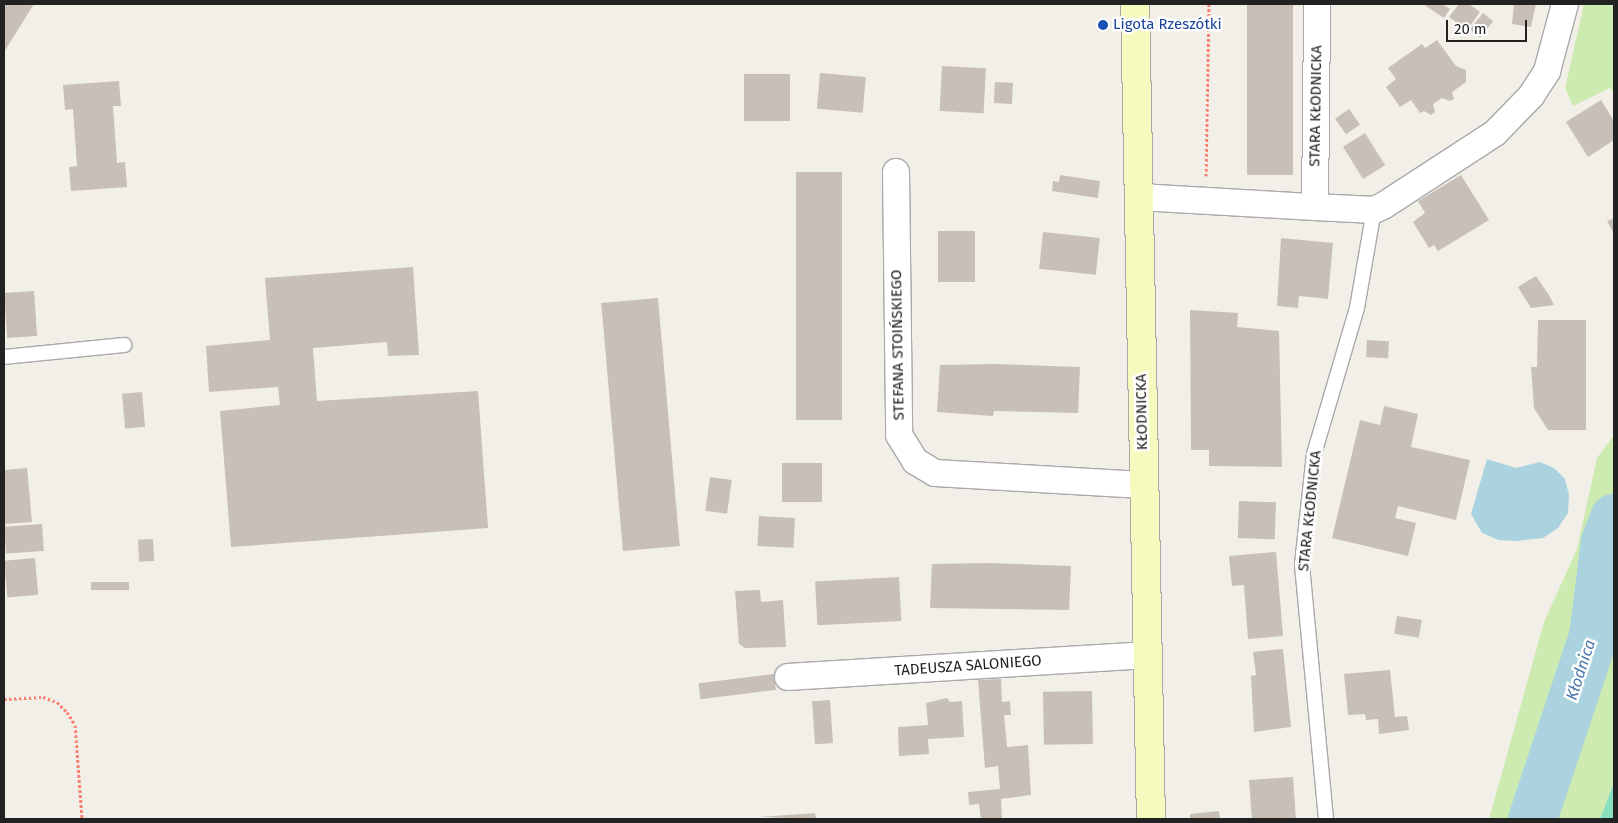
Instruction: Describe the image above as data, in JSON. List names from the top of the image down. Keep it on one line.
{"streets":{"street":["STARA KŁODNICKA","STEFANA STOIŃSKIEGO","KŁODNICKA","TADEUSZA SALONIEGO"]},"crossings":[["STEFANA STOIŃSKIEGO","KŁODNICKA"],["KŁODNICKA","TADEUSZA SALONIEGO"]],"water":["Kłodnica"],"places":["Ligota Rzeszótki"],"scale_bar":"20 m"}
